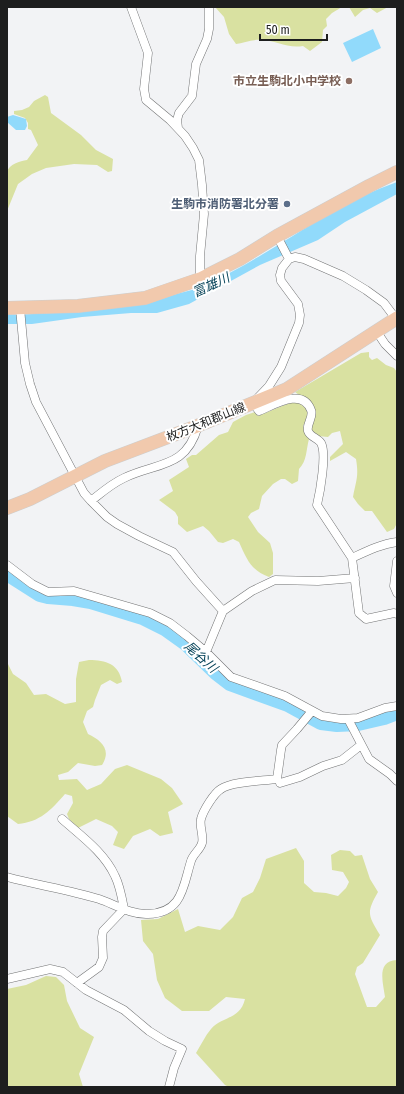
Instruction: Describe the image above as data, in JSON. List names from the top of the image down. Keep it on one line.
{"streets":{"main road":["枚方大和郡山線"]},"water":["富雄川","尾谷川"],"places":["市立生駒北小中学校","生駒市消防署北分署"],"scale_bar":"50 m"}
